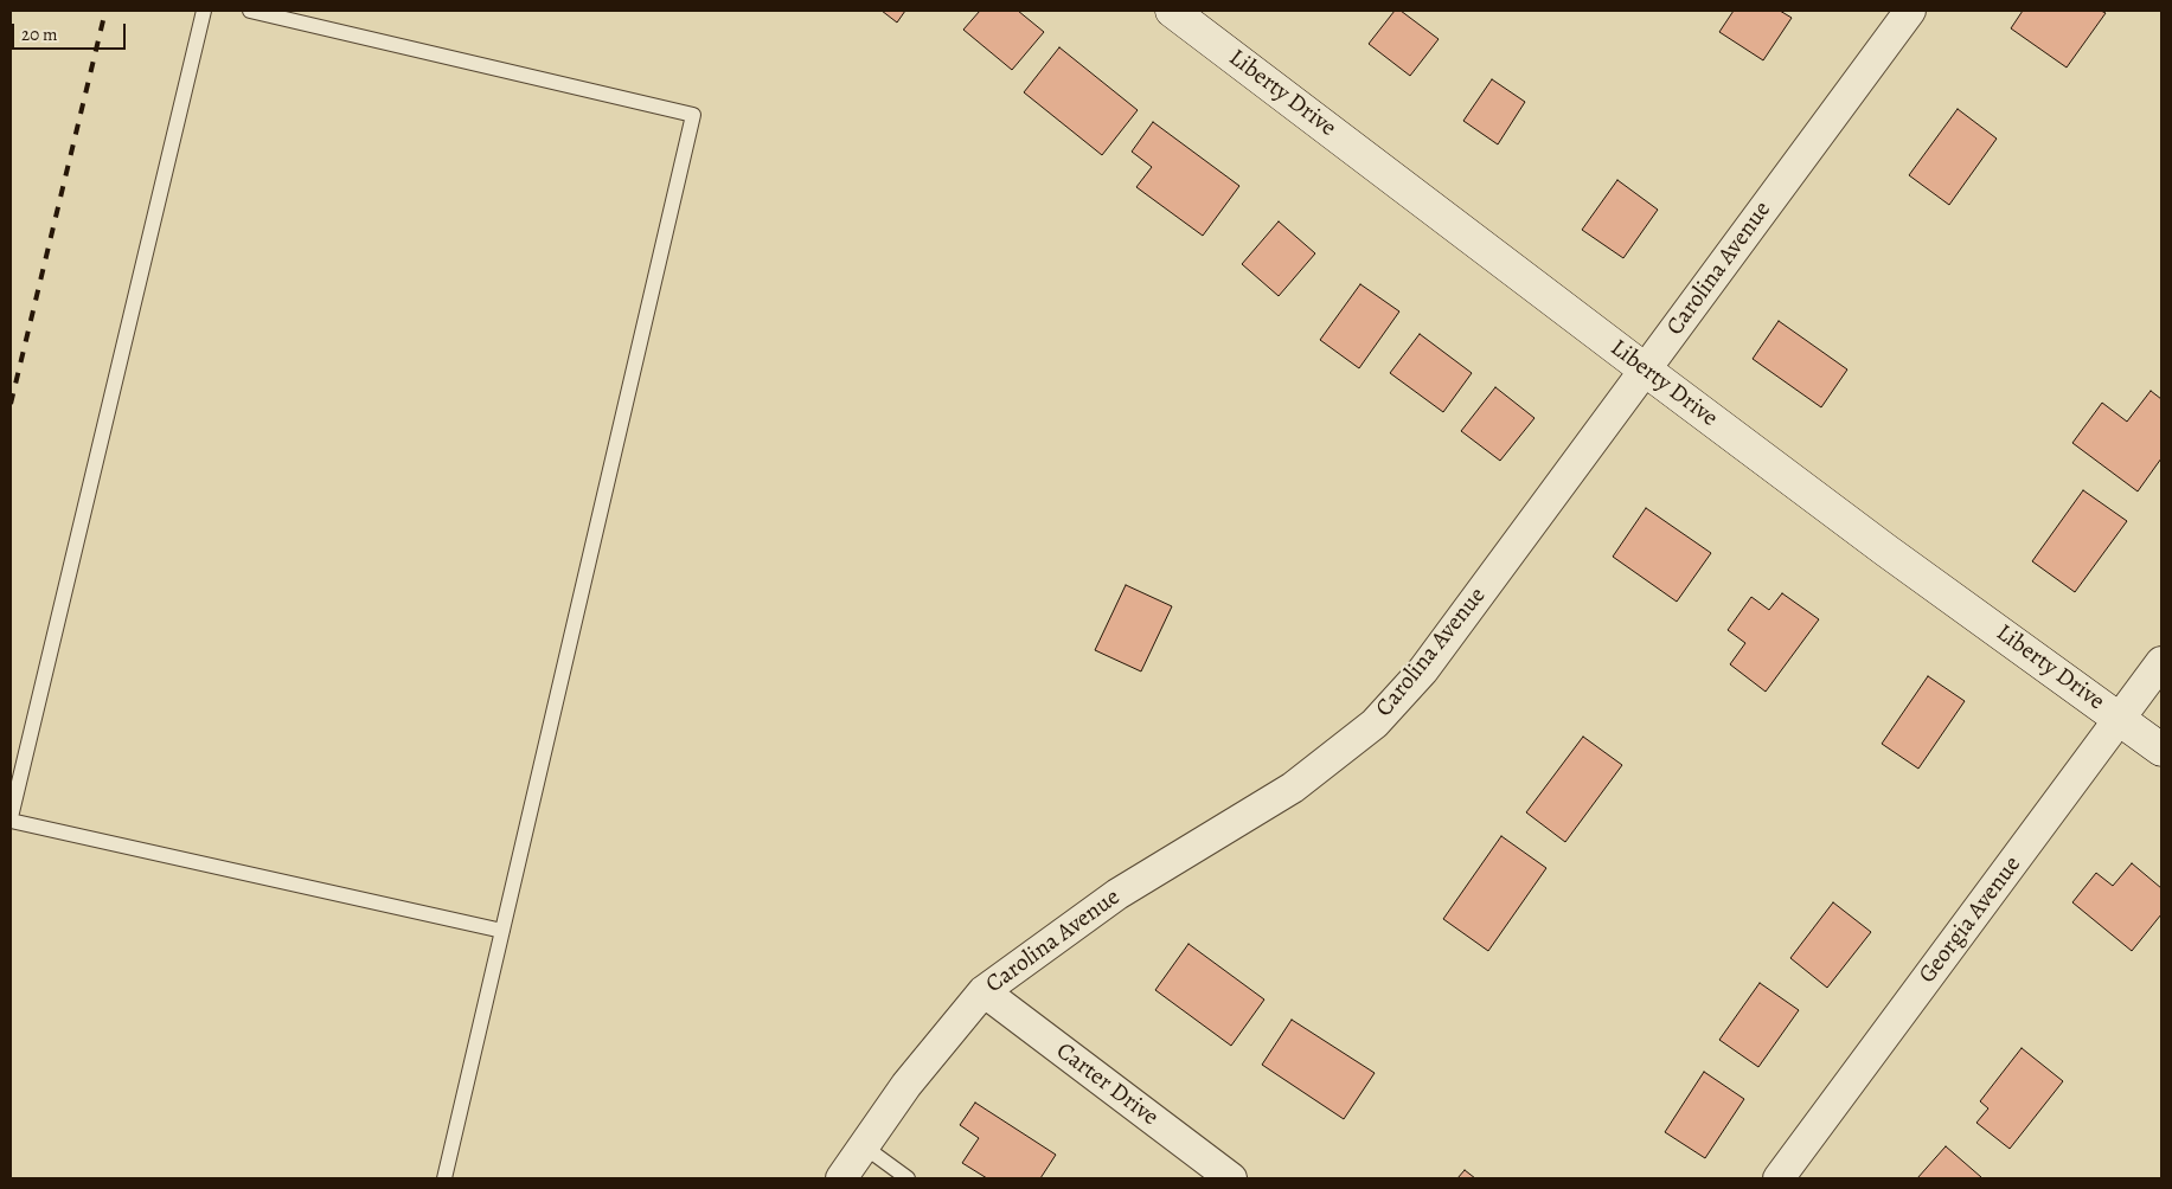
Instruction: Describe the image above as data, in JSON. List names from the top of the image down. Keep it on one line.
{"streets":{"street":["Liberty Drive","Carolina Avenue","Georgia Avenue","Carter Drive"]},"crossings":[["Liberty Drive","Carolina Avenue"],["Liberty Drive","Georgia Avenue"],["Carolina Avenue","Carter Drive"]],"scale_bar":"20 m"}
